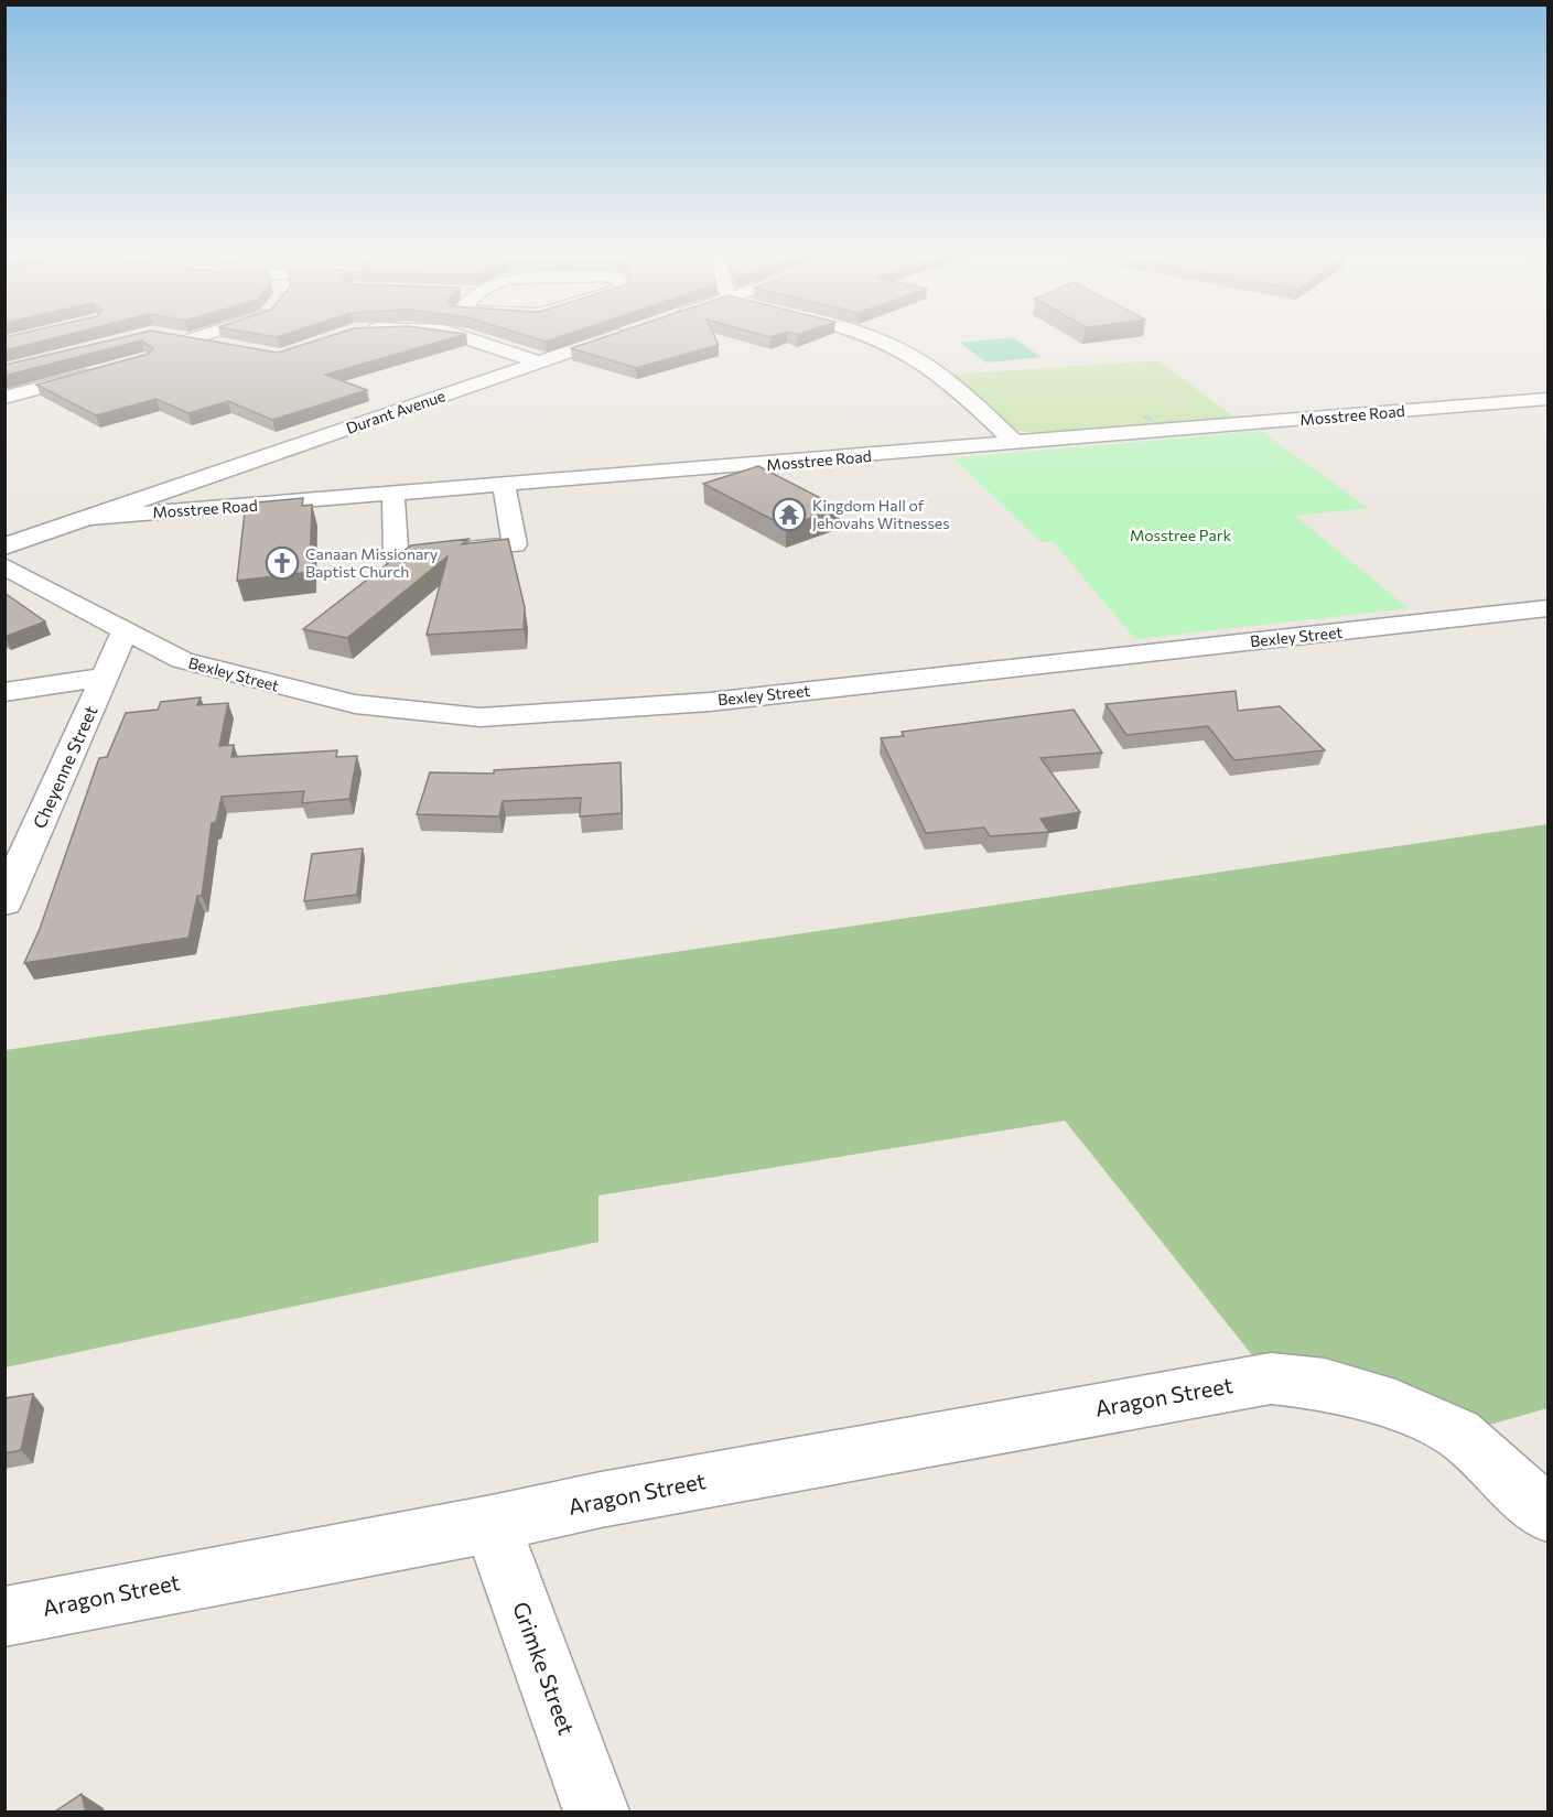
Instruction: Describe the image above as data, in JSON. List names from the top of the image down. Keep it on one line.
{"streets":{"street":["Durant Avenue","Mosstree Road","Bexley Street","Cheyenne Street","Aragon Street","Grimke Street"]},"crossings":[["Durant Avenue","Mosstree Road"],["Bexley Street","Cheyenne Street"],["Aragon Street","Grimke Street"]],"parks":["Mosstree Park"],"places":{"temple":["Kingdom Hall of Jehovahs Witnesses"],"church":["Canaan Missionary Baptist Church"]}}
